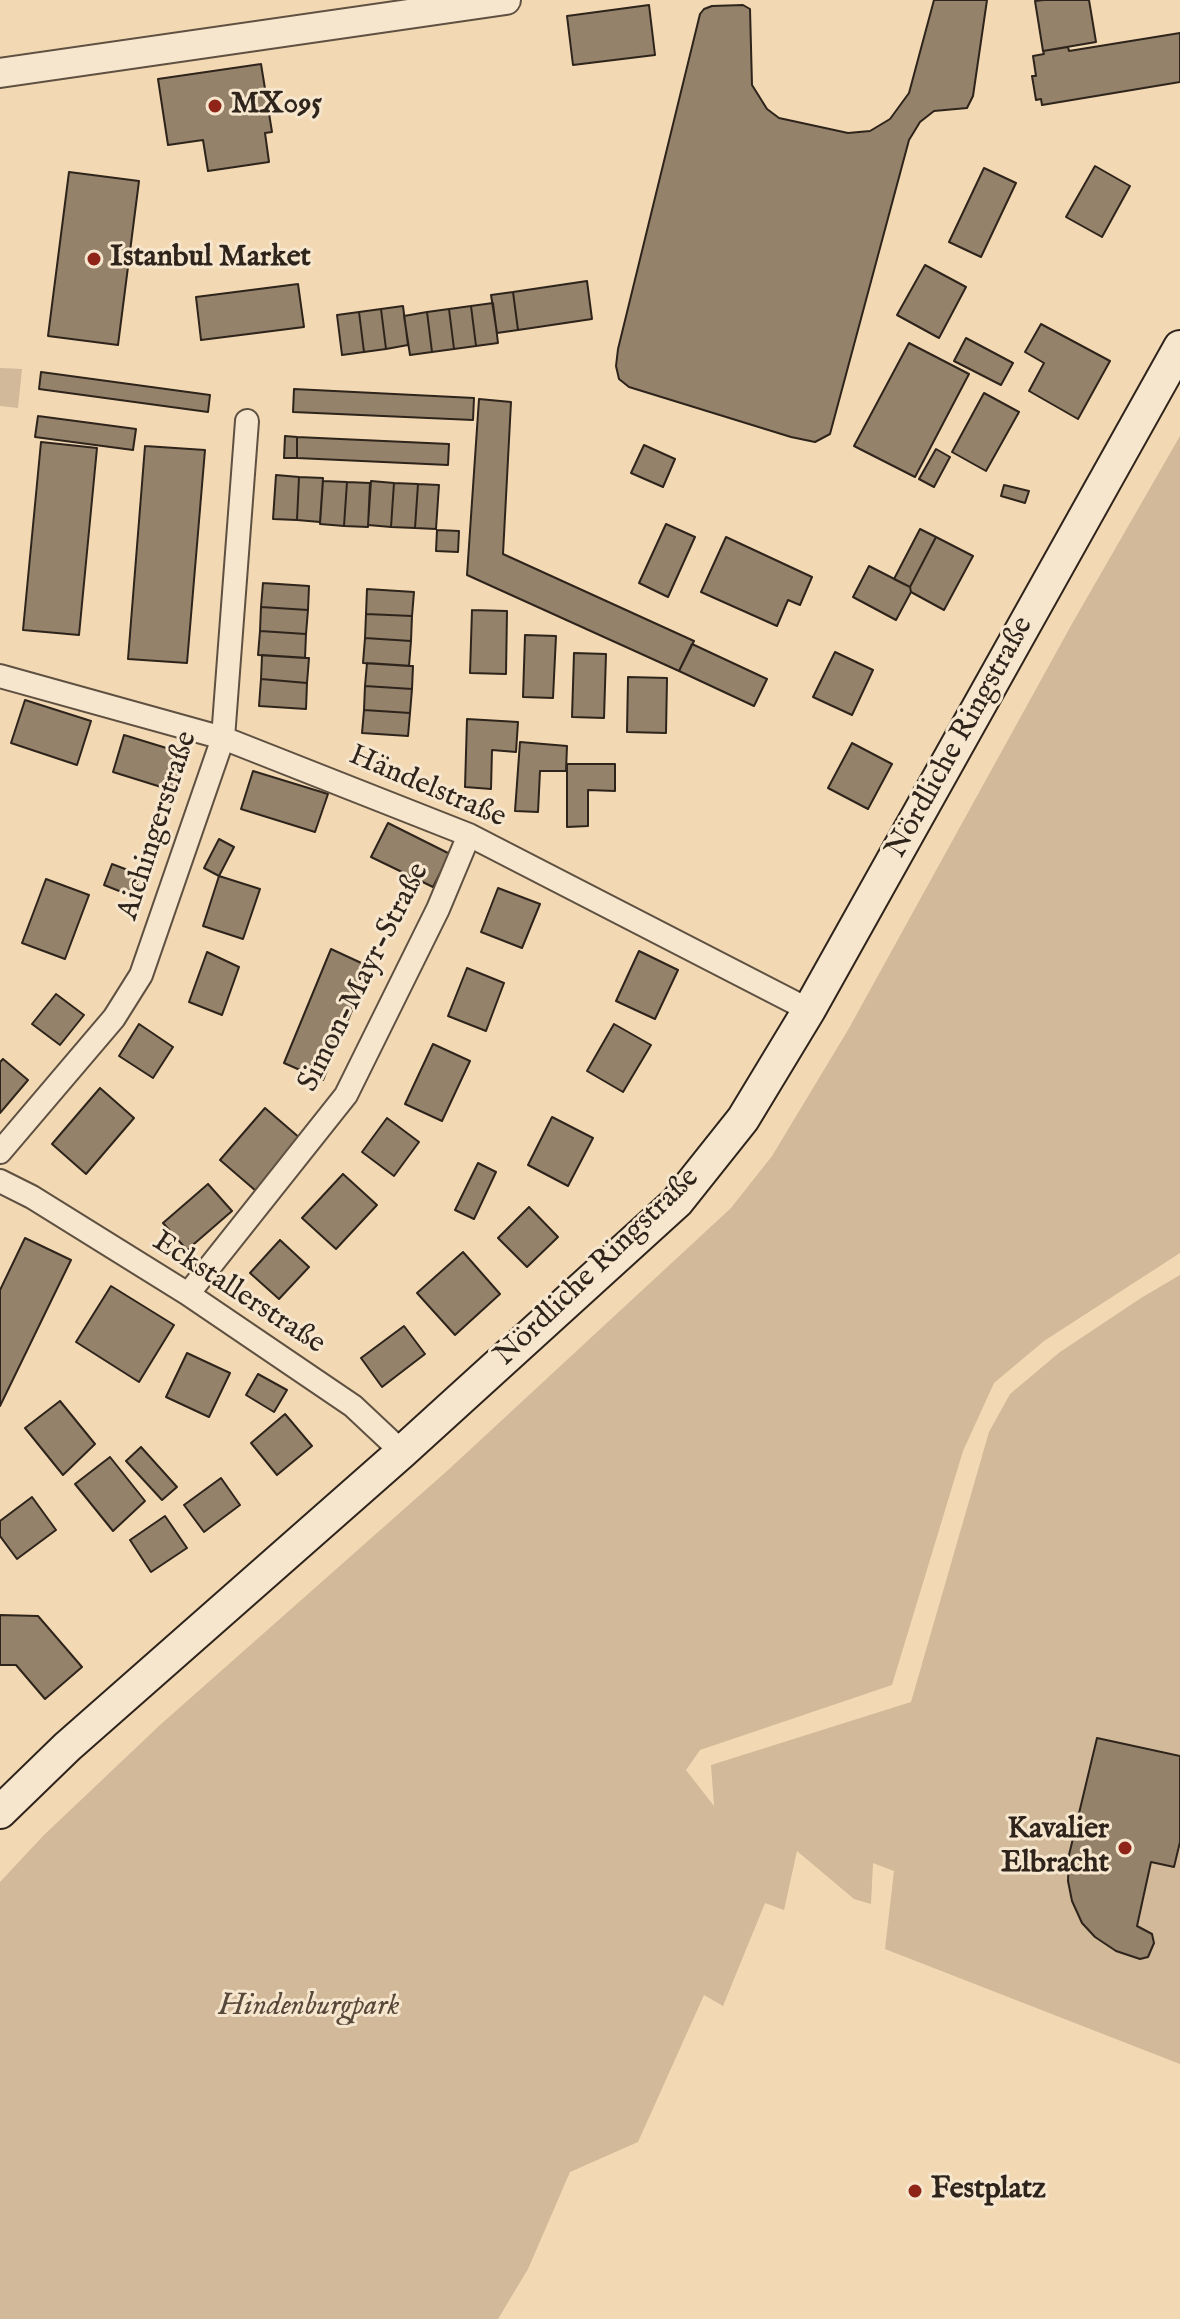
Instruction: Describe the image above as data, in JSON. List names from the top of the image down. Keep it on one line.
{"streets":{"main road":["Nördliche Ringstraße"],"street":["Händelstraße","Aichingerstraße","Simon-Mayr-Straße","Eckstallerstraße"]},"crossings":[["Nördliche Ringstraße","Händelstraße"],["Nördliche Ringstraße","Eckstallerstraße"],["Händelstraße","Aichingerstraße"],["Händelstraße","Simon-Mayr-Straße"],["Simon-Mayr-Straße","Eckstallerstraße"]],"parks":["Hindenburgpark"],"places":["MX095","Istanbul Market","Kavalier Elbracht","Festplatz"]}
